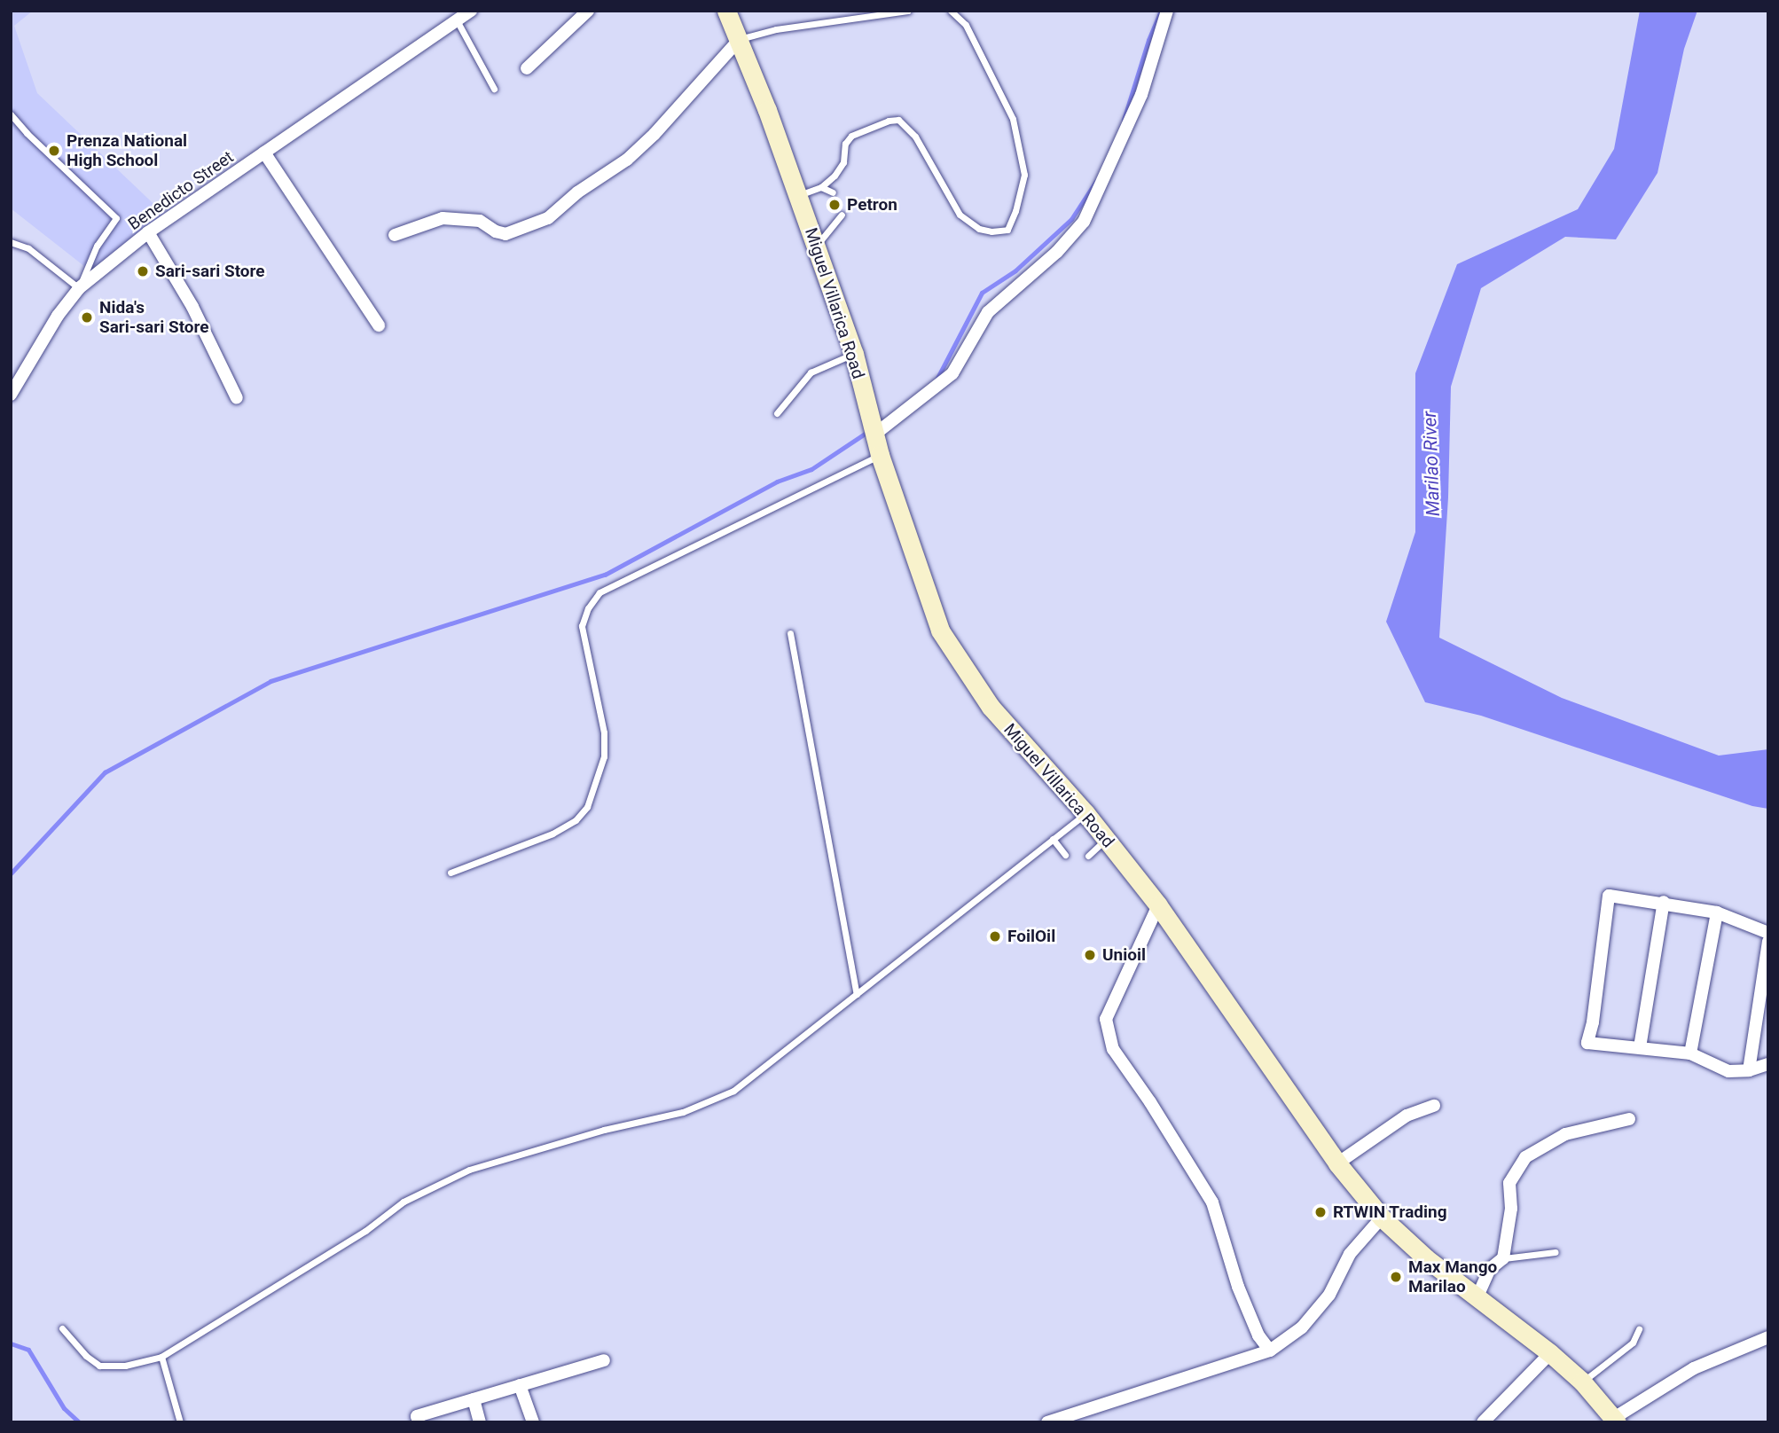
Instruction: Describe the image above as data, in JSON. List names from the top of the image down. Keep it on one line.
{"streets":{"main road":["Miguel Villarica Road"],"street":["Benedicto Street"]},"water":["Marilao River"],"places":["Prenza National High School","Petron","Sari-sari Store","Nida's Sari-sari Store","FoilOil","Unioil","RTWIN Trading","Max Mango Marilao"]}
